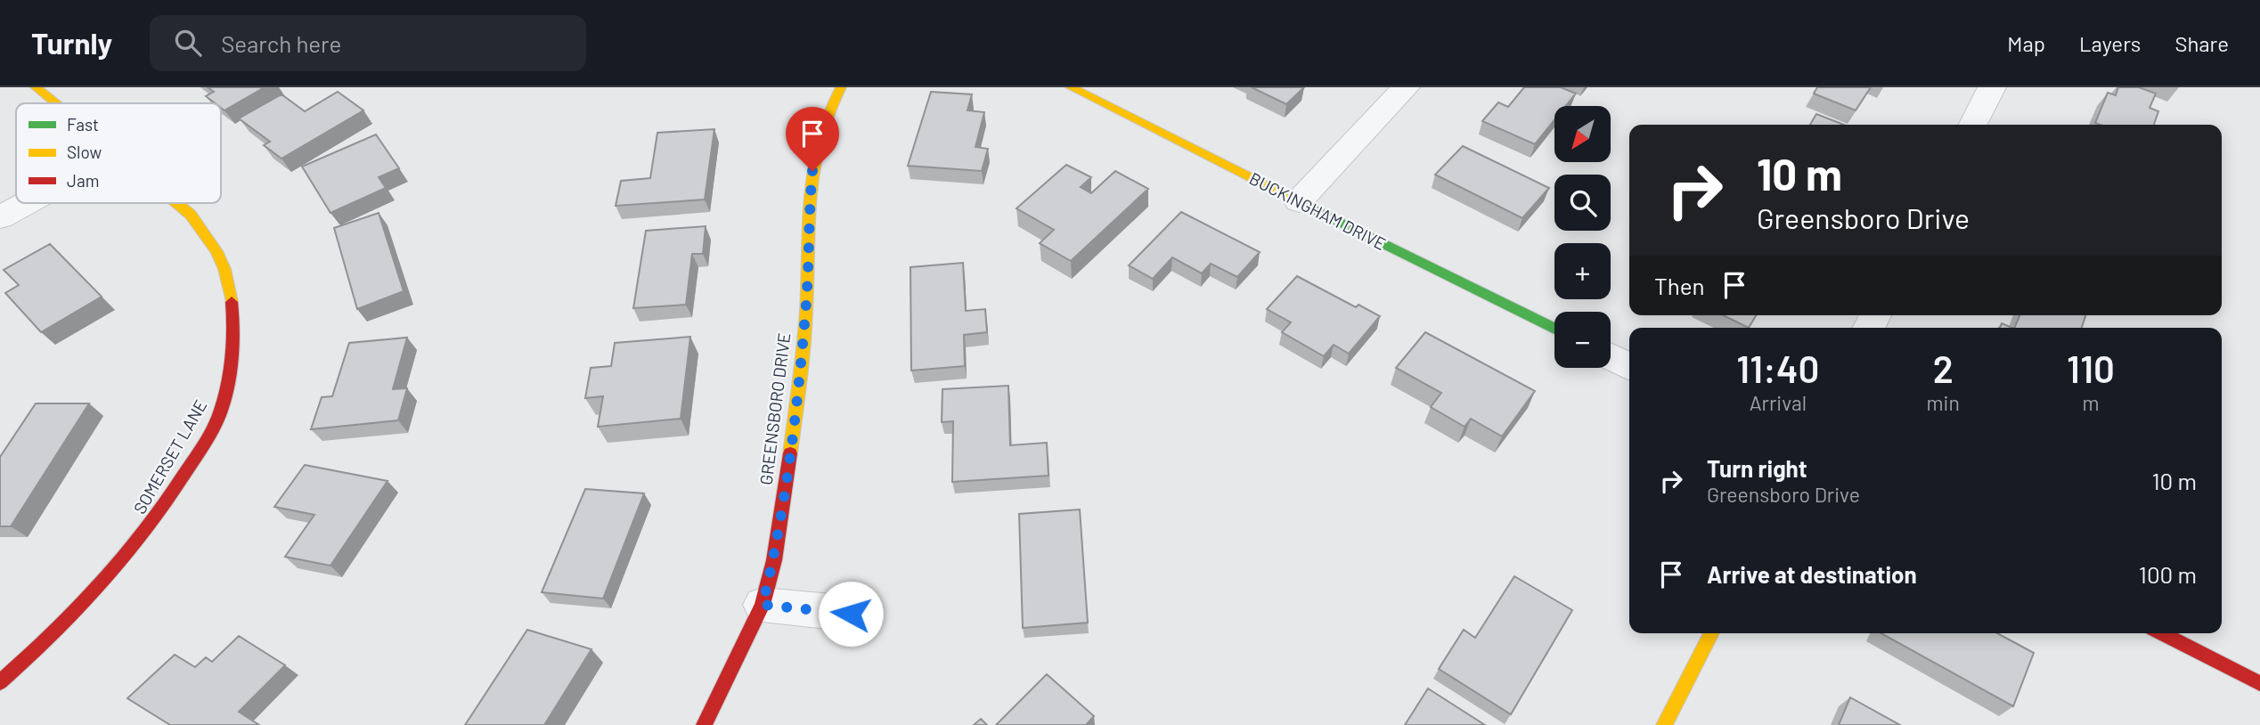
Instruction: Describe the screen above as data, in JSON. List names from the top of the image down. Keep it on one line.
{"streets":{"street":["BUCKINGHAM DRIVE","GREENSBORO DRIVE","SOMERSET LANE"]},"legend":["Fast","Slow","Jam"],"north":"bottom left","page":{"header":"Turnly","search":"Search here","nav":["Map","Layers","Share"],"map_buttons":["+","−"],"turn":["10 m","Greensboro Drive"],"then":"Then","eta":["11:40","Arrival","2","min","110","m"],"list":[{"name":"Turn right","note":"Greensboro Drive","value":"10 m"},{"name":"Arrive at destination","value":"100 m"}]}}
